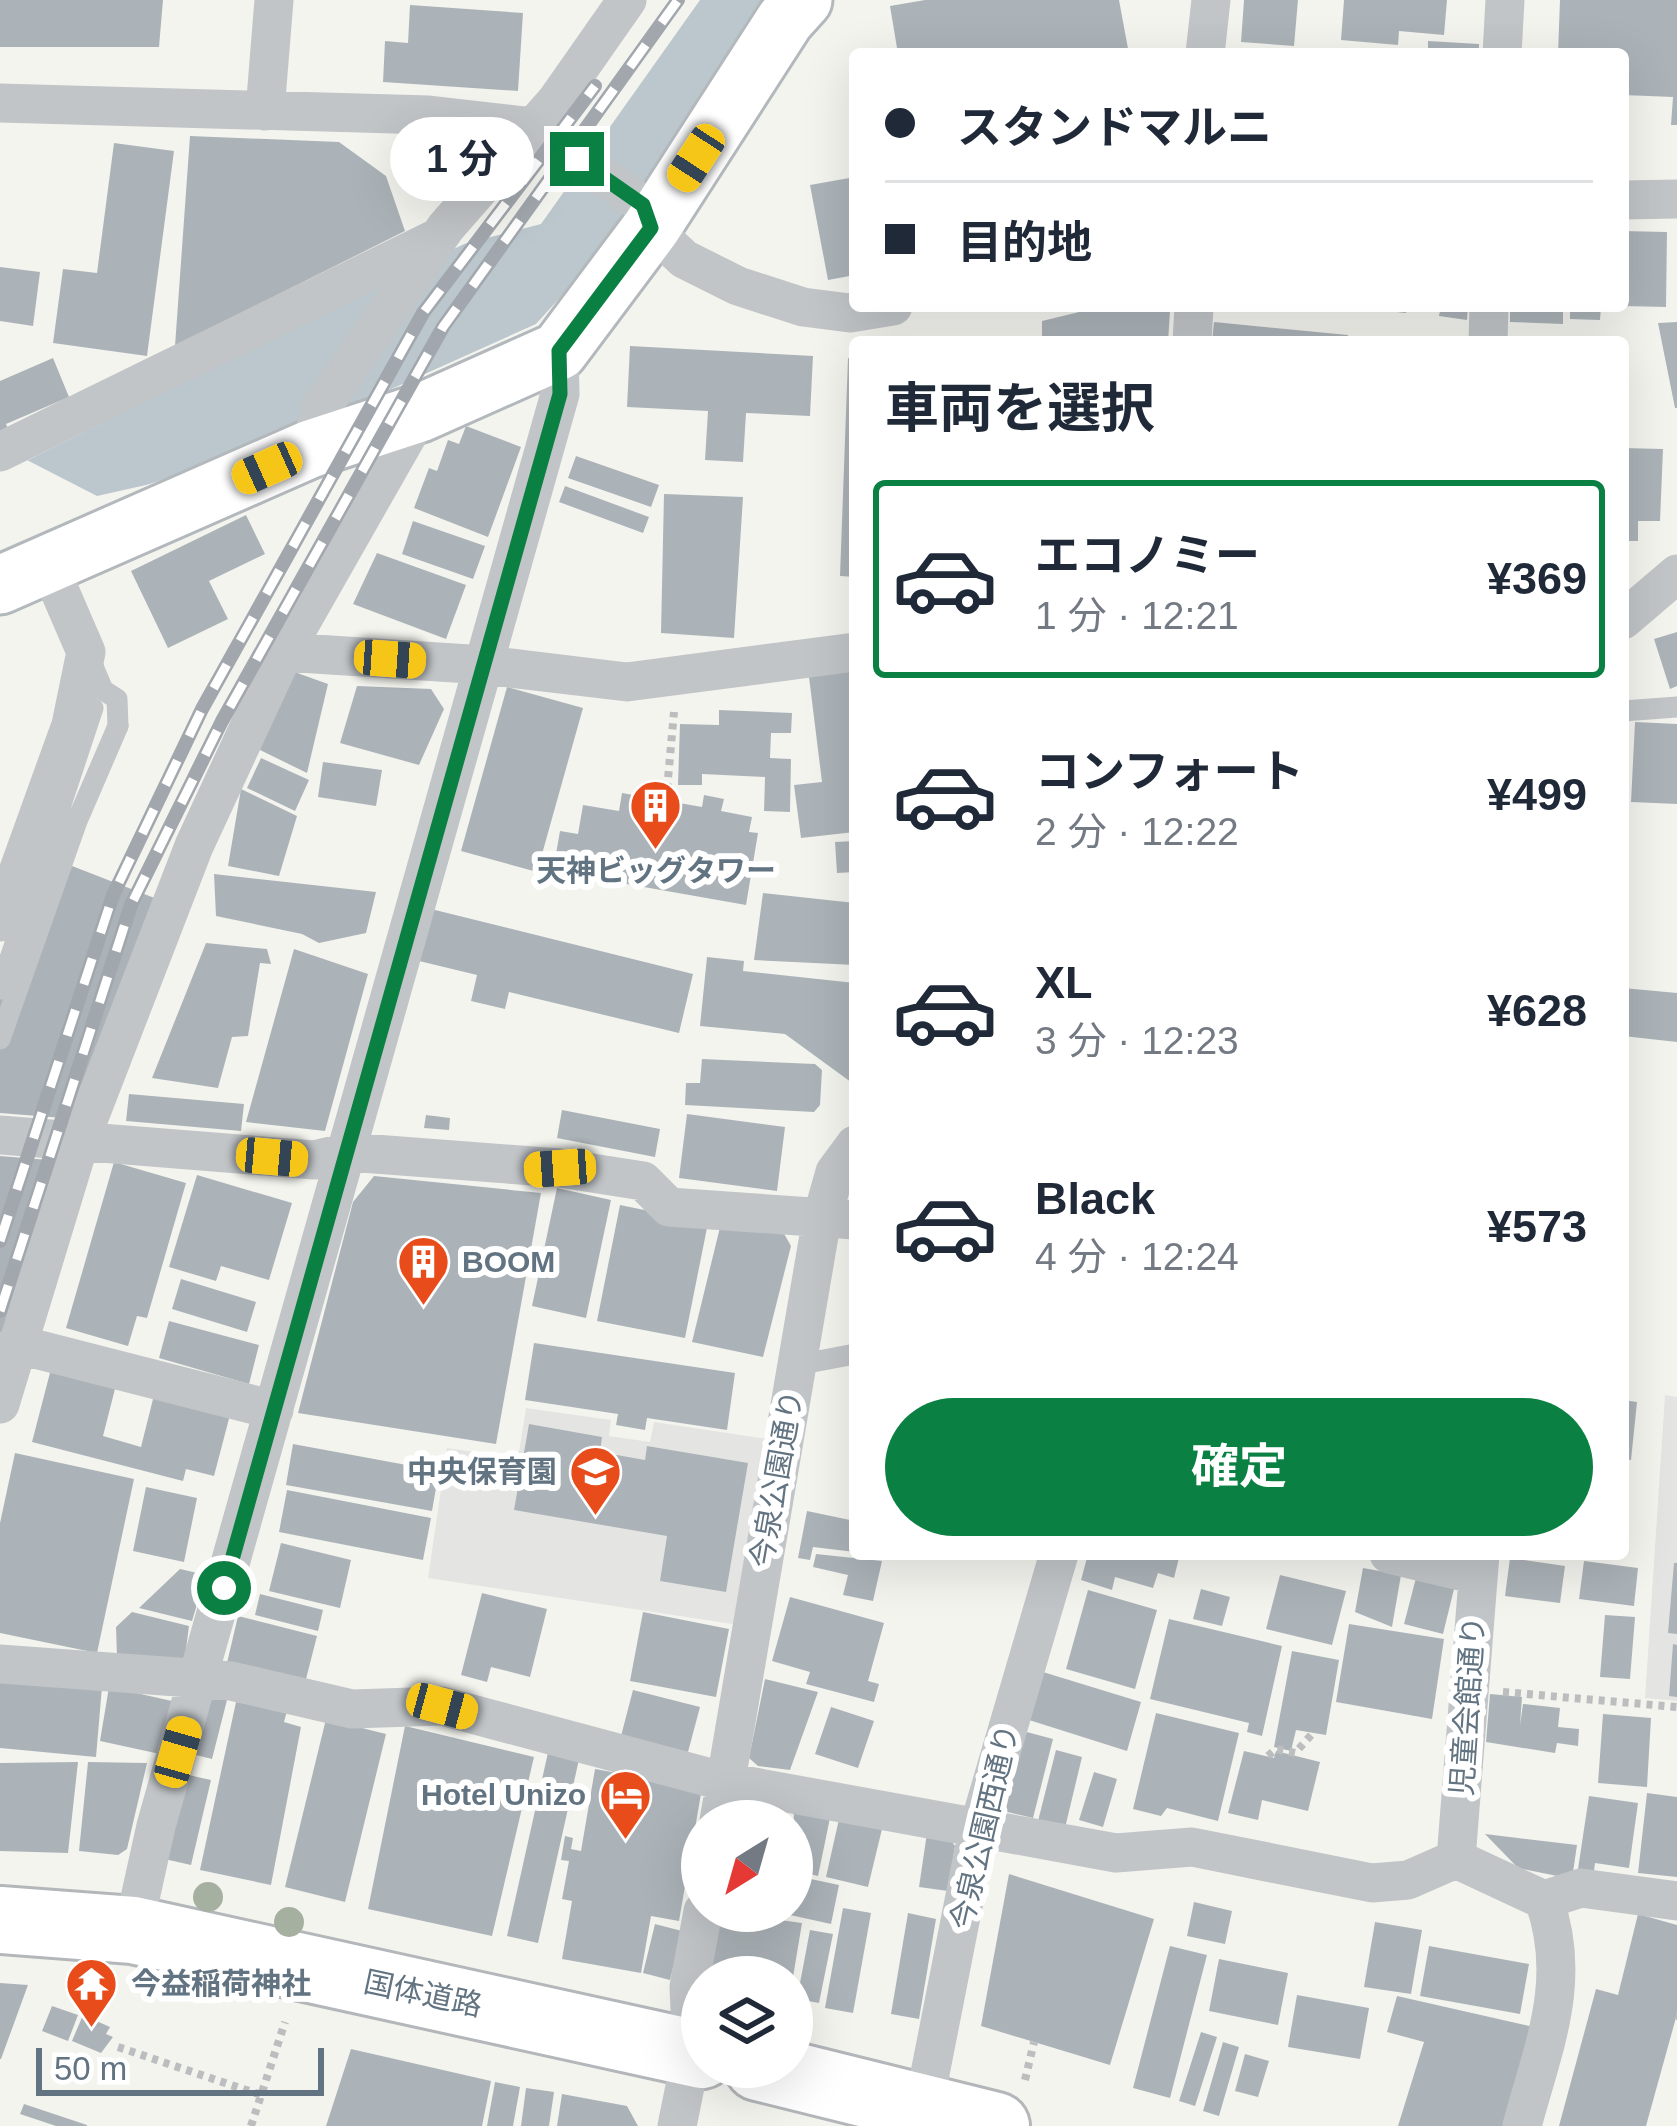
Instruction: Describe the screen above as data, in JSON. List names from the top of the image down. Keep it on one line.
{"streets":{"highway":["国体道路"],"street":["今泉公園通り","児童会館通り","今泉公園西通り"]},"places":{"building":["天神ビッグタワー","BOOM"],"school or university":["中央保育園"],"hotel":["Hotel Unizo"],"temple":["今益稲荷神社"]},"scale_bar":"50 m","north":"bottom left","page":{"banner":["スタンドマルニ","目的地"],"bubble":"1 分","heading":"車両を選択","list":[{"name":"エコノミー","note":"1 分 · 12:21","value":"¥369"},{"name":"コンフォート","note":"2 分 · 12:22","value":"¥499"},{"name":"XL","note":"3 分 · 12:23","value":"¥628"},{"name":"Black","note":"4 分 · 12:24","value":"¥573"}],"buttons":"確定","scale":"50 m"}}
